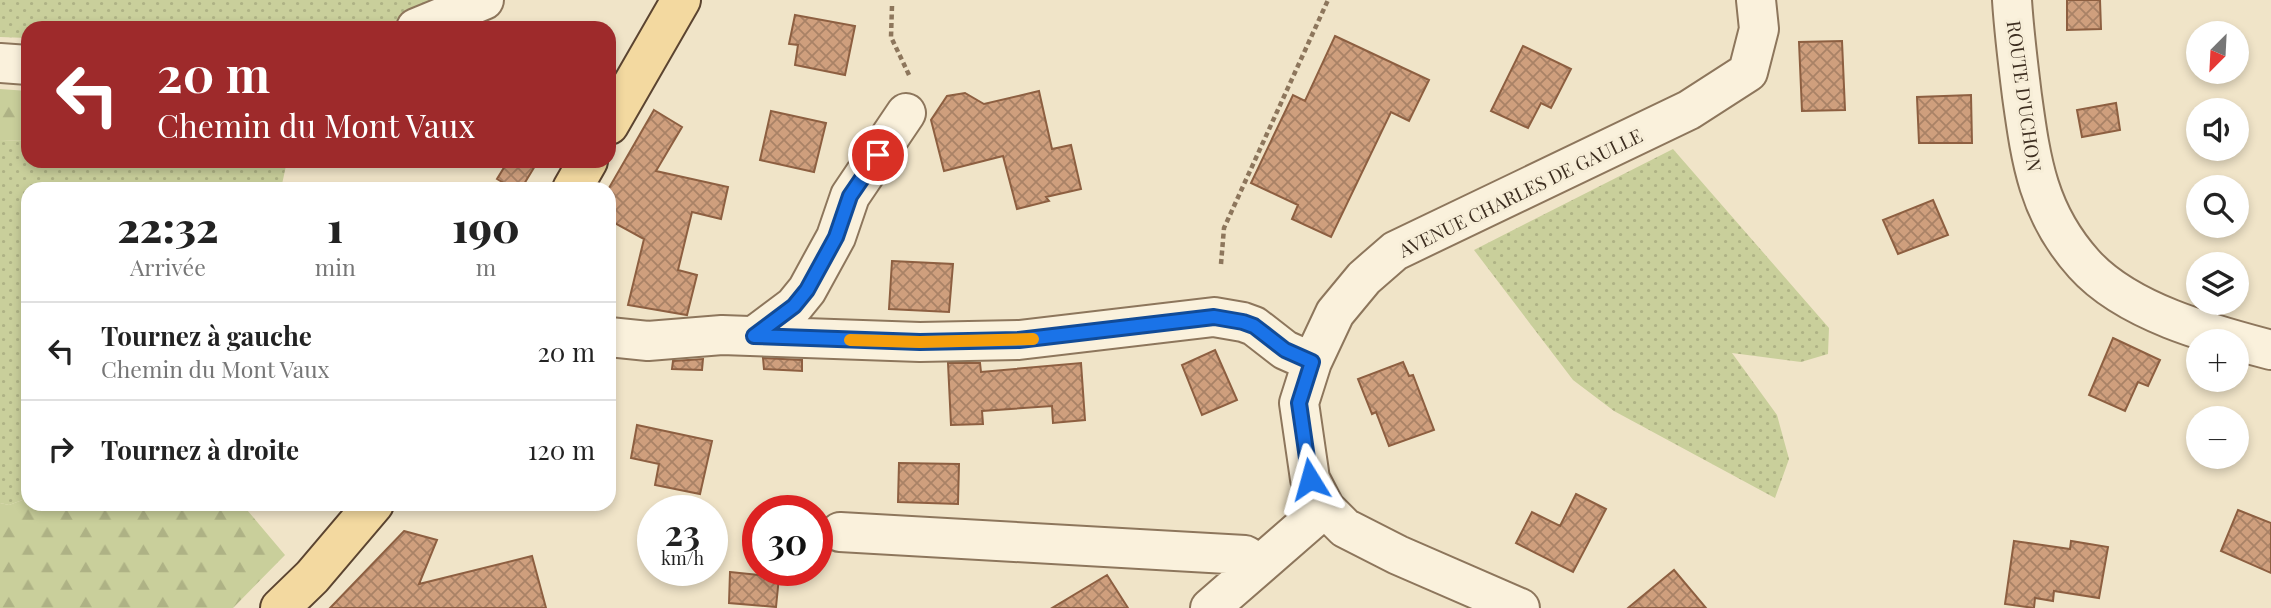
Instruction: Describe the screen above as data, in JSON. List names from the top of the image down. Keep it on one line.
{"streets":{"street":["ROUTE D'UCHON","AVENUE CHARLES DE GAULLE"]},"north":"bottom left","page":{"map_buttons":["+","−"],"turn":["20 m","Chemin du Mont Vaux"],"eta":["22:32","Arrivée","1","min","190","m"],"list":[{"name":"Tournez à gauche","note":"Chemin du Mont Vaux","value":"20 m"},{"name":"Tournez à droite","value":"120 m"}],"speed":"23 km/h","limit":"30"}}
